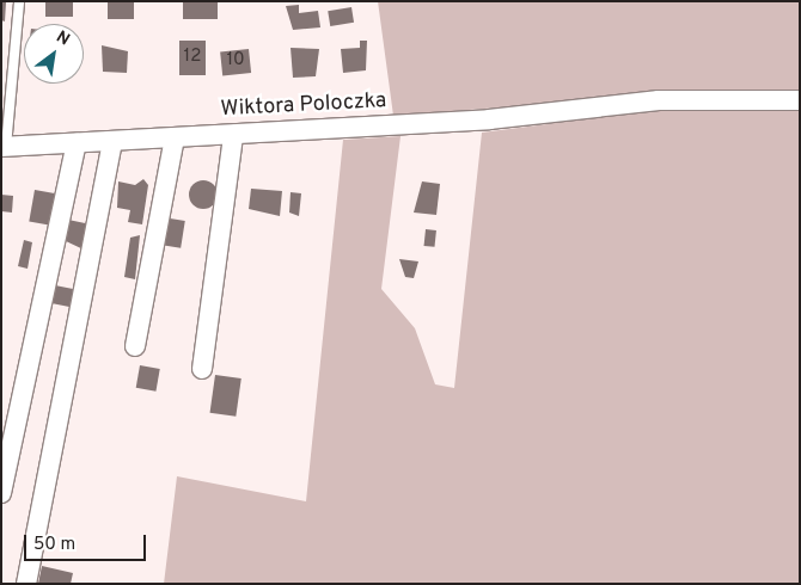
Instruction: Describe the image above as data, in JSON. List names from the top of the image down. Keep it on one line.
{"streets":{"street":["Wiktora Poloczka"]},"house_numbers":["12","10"],"scale_bar":"50 m","north":"top right"}
